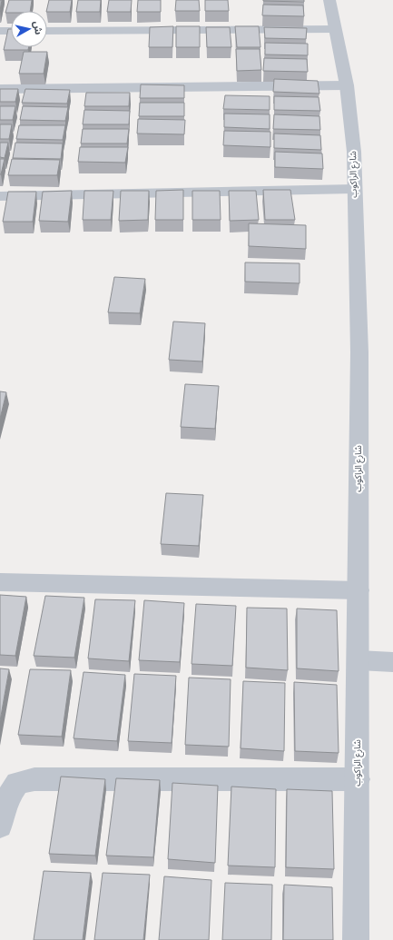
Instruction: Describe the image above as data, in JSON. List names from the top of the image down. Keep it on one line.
{"streets":{"street":["شارع الراكوب"]},"north":"right"}
